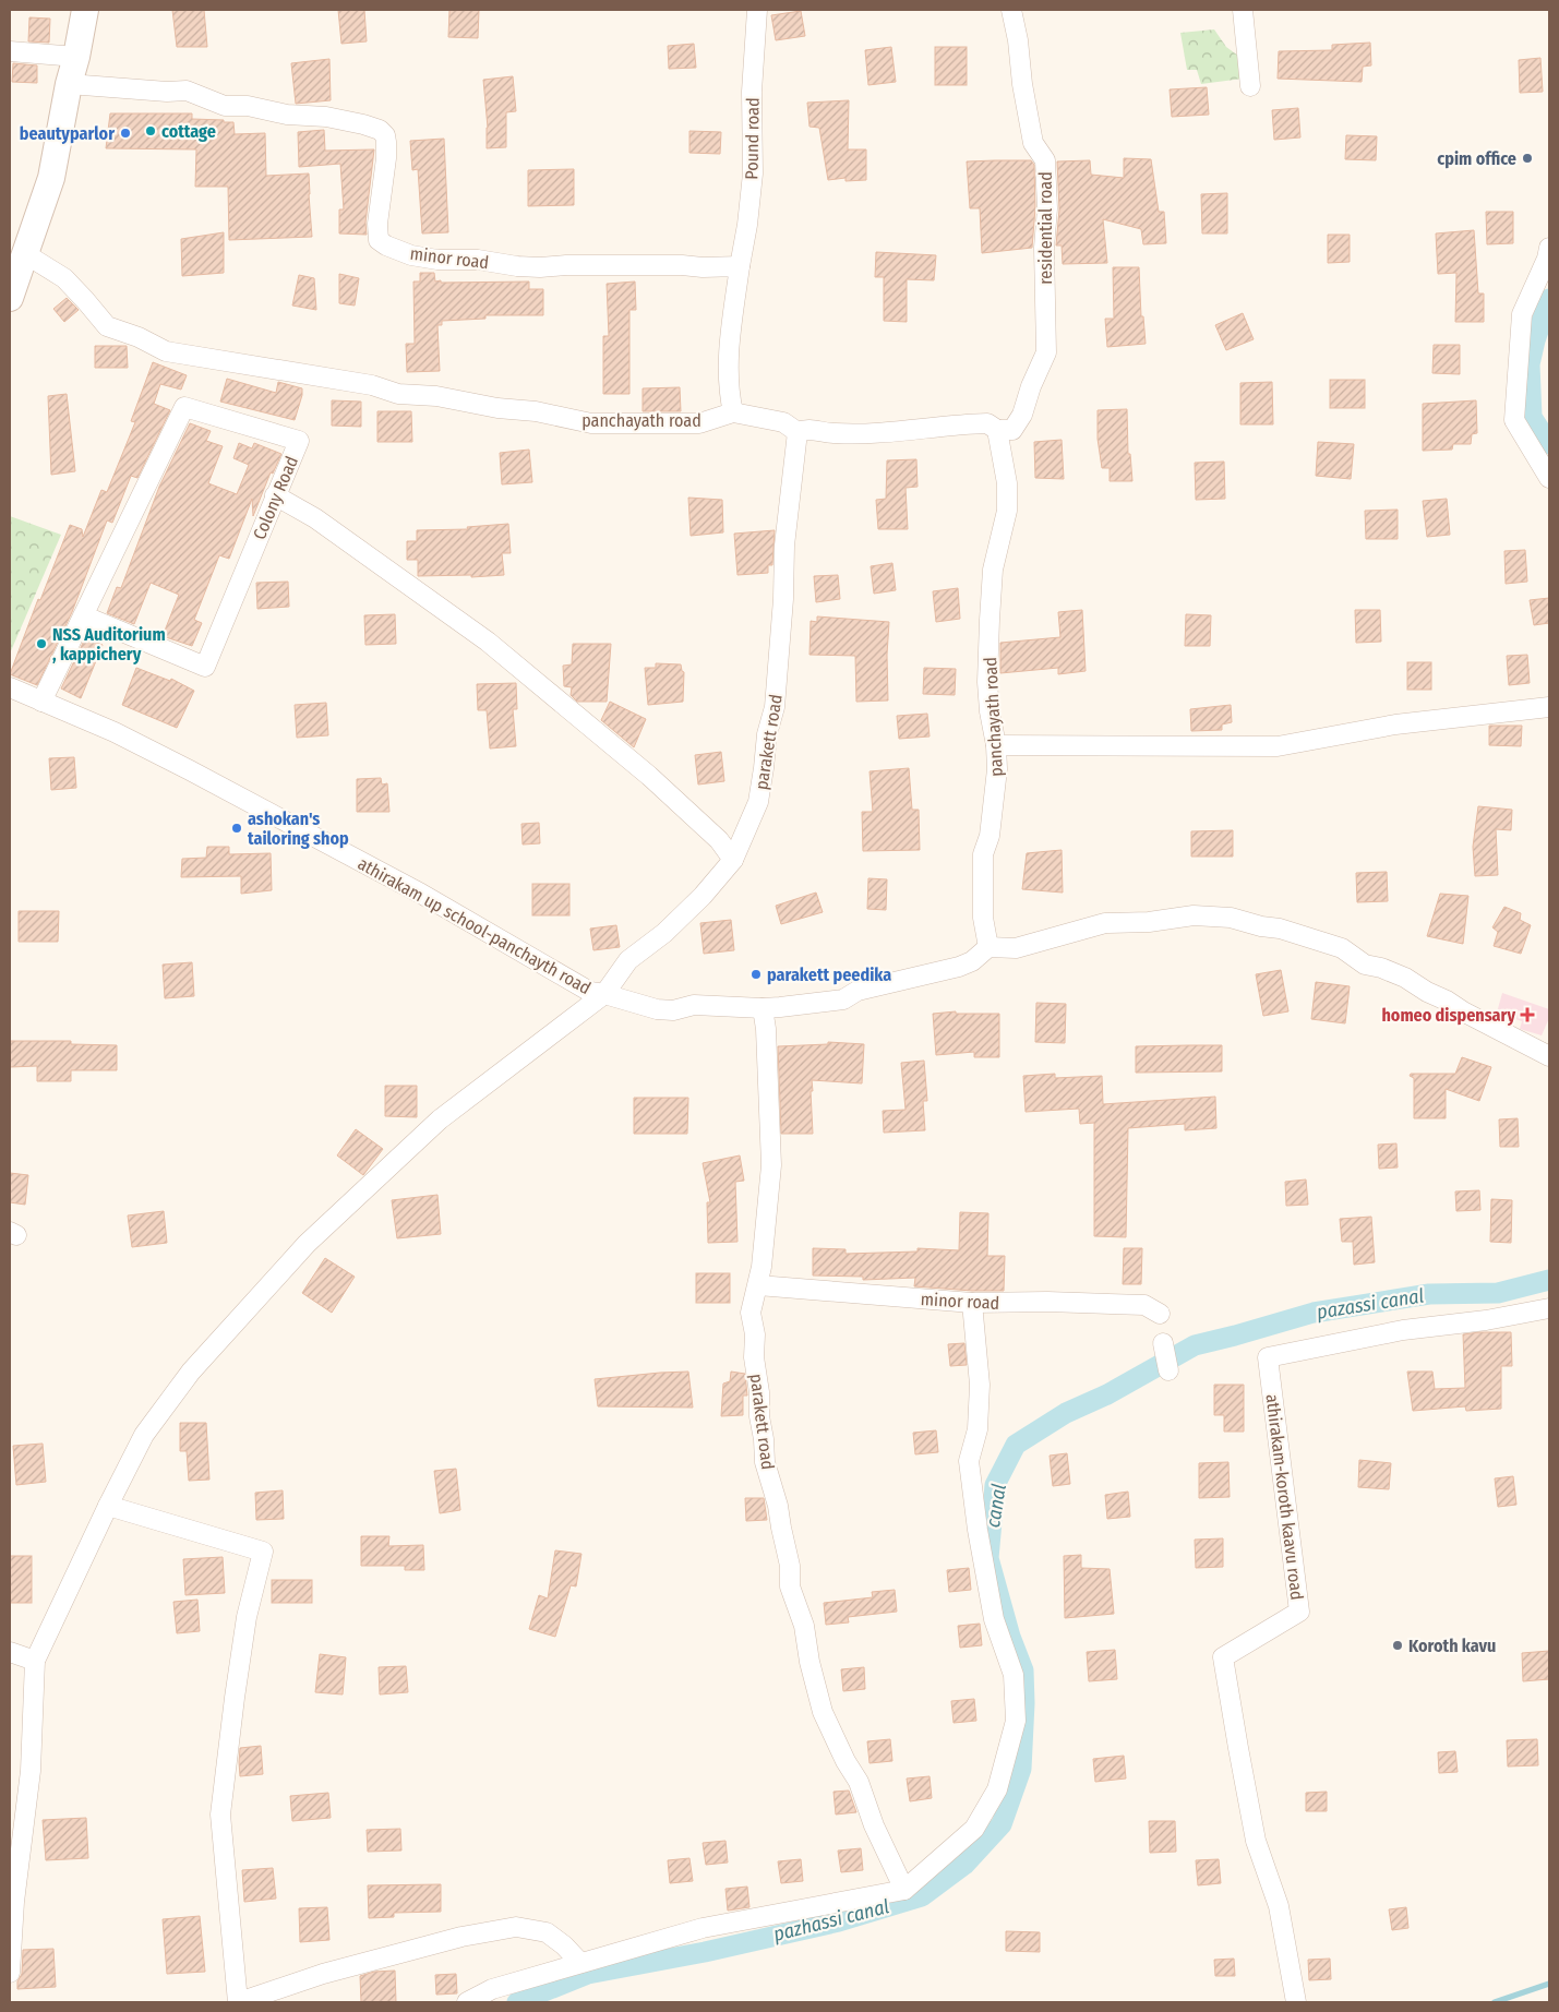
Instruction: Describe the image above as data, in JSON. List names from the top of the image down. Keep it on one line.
{"streets":{"street":["Pound road","residential road","minor road","panchayath road","Colony Road","parakett road","athirakam up school-panchayth road","athirakam-koroth kaavu road"]},"crossings":[["Pound road","minor road"],["residential road","panchayath road"],["minor road","parakett road"],["panchayath road","parakett road"],["panchayath road","athirakam up school-panchayth road"],["Colony Road","athirakam up school-panchayth road"],["parakett road","athirakam up school-panchayth road"]],"water":["pazassi canal","canal","pazhassi canal"],"places":{"other":["cottage","beautyparlor","cpim office","NSS Auditorium , kappichery","ashokan's tailoring shop","parakett peedika","Koroth kavu"],"health":["homeo dispensary"]}}
